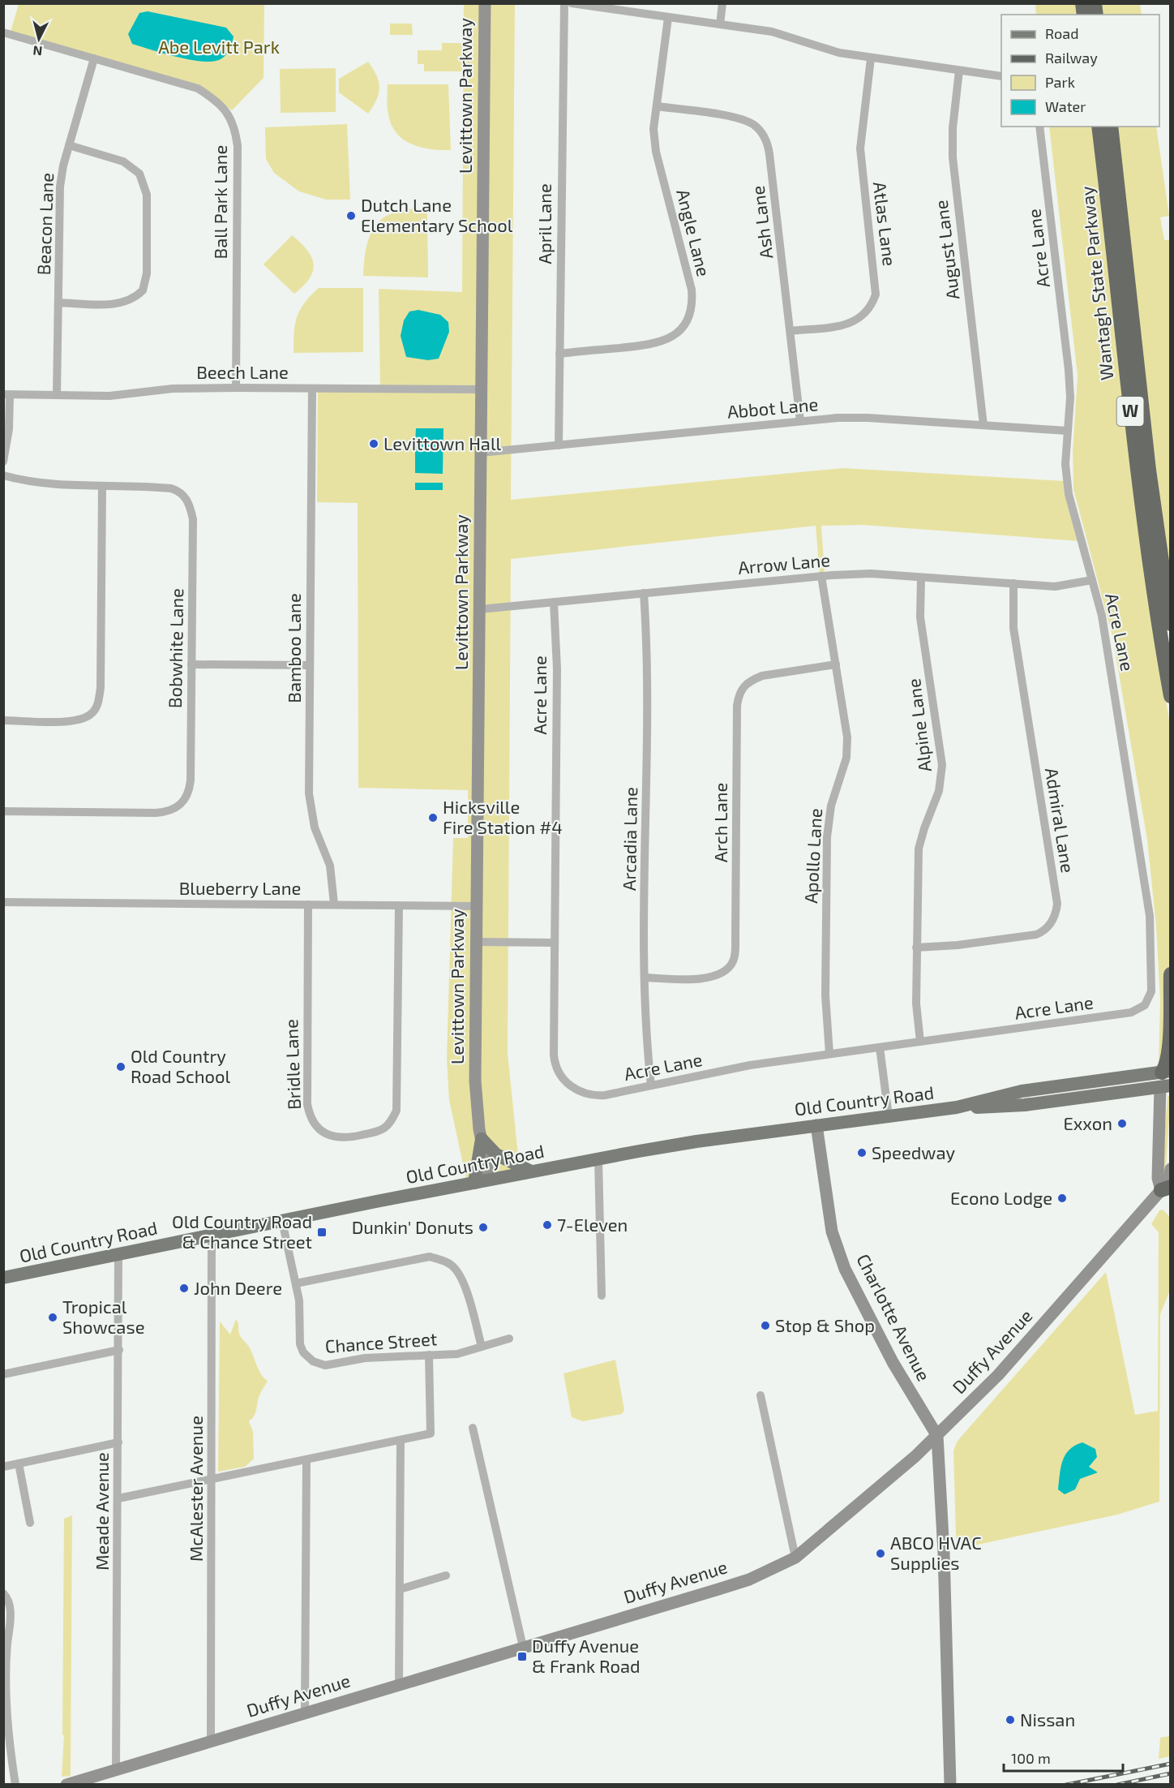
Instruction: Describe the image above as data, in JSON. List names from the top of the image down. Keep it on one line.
{"streets":{"highway":["Wantagh State Parkway","W"],"main road":["Old Country Road"],"street":["Levittown Parkway","Ball Park Lane","Ash Lane","Beacon Lane","April Lane","Atlas Lane","Angle Lane","Acre Lane","August Lane","Beech Lane","Abbot Lane","Arrow Lane","Bobwhite Lane","Bamboo Lane","Alpine Lane","Admiral Lane","Arch Lane","Arcadia Lane","Apollo Lane","Blueberry Lane","Bridle Lane","Charlotte Avenue","Chance Street","Duffy Avenue","McAlester Avenue","Meade Avenue"]},"crossings":[["Levittown Parkway","Beech Lane"],["Levittown Parkway","Abbot Lane"],["Levittown Parkway","Arrow Lane"],["Levittown Parkway","Blueberry Lane"],["Levittown Parkway","Old Country Road"],["Ball Park Lane","Beacon Lane"],["Ball Park Lane","Beech Lane"],["Ash Lane","Atlas Lane"],["Ash Lane","Angle Lane"],["Ash Lane","Abbot Lane"],["Beacon Lane","Beech Lane"],["April Lane","Angle Lane"],["April Lane","Abbot Lane"],["Acre Lane","Abbot Lane"],["Acre Lane","Arrow Lane"],["Acre Lane","Alpine Lane"],["Acre Lane","Arcadia Lane"],["Acre Lane","Apollo Lane"],["August Lane","Abbot Lane"],["Beech Lane","Bamboo Lane"],["Arrow Lane","Alpine Lane"],["Arrow Lane","Admiral Lane"],["Arrow Lane","Arcadia Lane"],["Arrow Lane","Apollo Lane"],["Bamboo Lane","Blueberry Lane"],["Alpine Lane","Admiral Lane"],["Arch Lane","Arcadia Lane"],["Arch Lane","Apollo Lane"],["Blueberry Lane","Bridle Lane"],["Old Country Road","Charlotte Avenue"],["Old Country Road","Chance Street"],["Old Country Road","McAlester Avenue"],["Old Country Road","Meade Avenue"],["Charlotte Avenue","Duffy Avenue"],["Duffy Avenue","McAlester Avenue"],["Duffy Avenue","Meade Avenue"]],"parks":["Abe Levitt Park"],"places":{"other":["Dutch Lane Elementary School","Levittown Hall","Hicksville Fire Station #4","Old Country Road School","Exxon","Speedway","Econo Lodge","7-Eleven","Dunkin' Donuts","John Deere","Tropical Showcase","Stop & Shop","ABCO HVAC Supplies","Nissan"],"transit":["Old Country Road & Chance Street","Duffy Avenue & Frank Road"]},"legend":["Road","Railway","Park","Water"],"scale_bar":"100 m","north":"bottom"}
